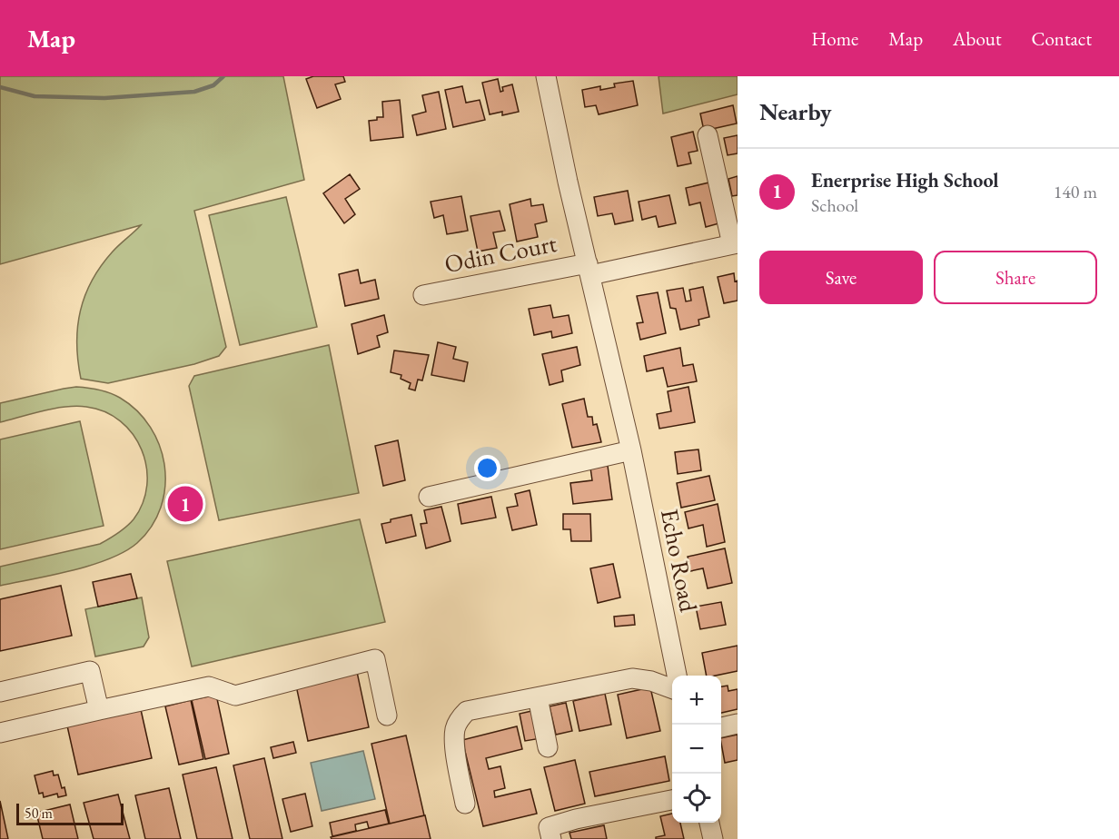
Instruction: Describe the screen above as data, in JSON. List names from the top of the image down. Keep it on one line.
{"streets":{"street":["Odin Court","Echo Road"]},"crossings":[["Odin Court","Echo Road"]],"scale_bar":"50 m","page":{"header":"Map","nav":["Home","Map","About","Contact"],"heading":"Nearby","list":[{"mark":"1","name":"Enerprise High School","note":"School","value":"140 m"}],"buttons":["Save","Share"],"pins":"1","map_buttons":["+","−"],"scale":"50 m"}}
